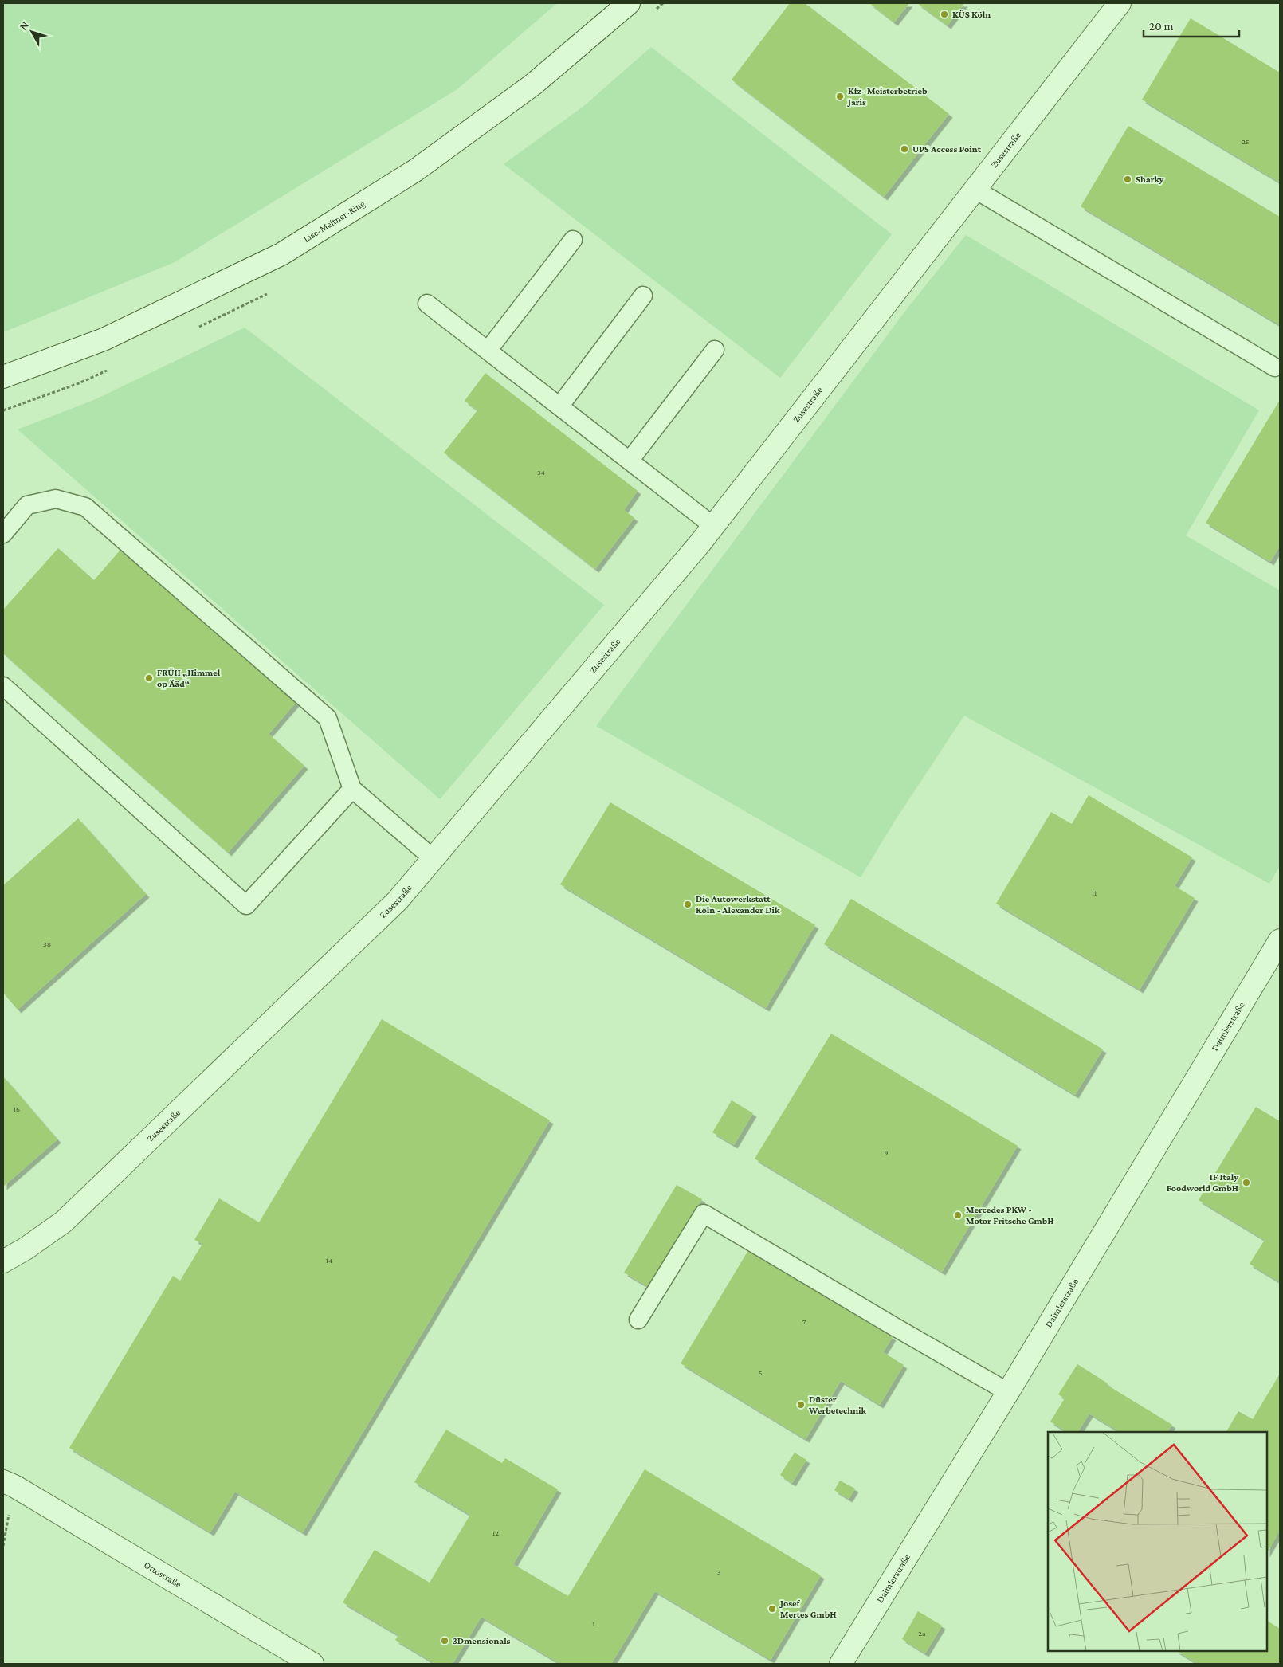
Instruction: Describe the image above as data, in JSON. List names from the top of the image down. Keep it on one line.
{"streets":{"street":["Zusestraße","Lise-Meitner-Ring","Daimlerstraße","Ottostraße"]},"places":["KÜS Köln","Kfz- Meisterbetrieb Jaris","UPS Access Point","Sharky","FRÜH „Himmel op Ääd“","Die Autowerkstatt Köln - Alexander Dik","IF Italy Foodworld GmbH","Mercedes PKW - Motor Fritsche GmbH","Düster Werbetechnik","Josef Mertes GmbH","3Dmensionals"],"house_numbers":["25","34","11","38","16","9","14","7","5","12","3","1","2a"],"scale_bar":"20 m","north":"top left"}
